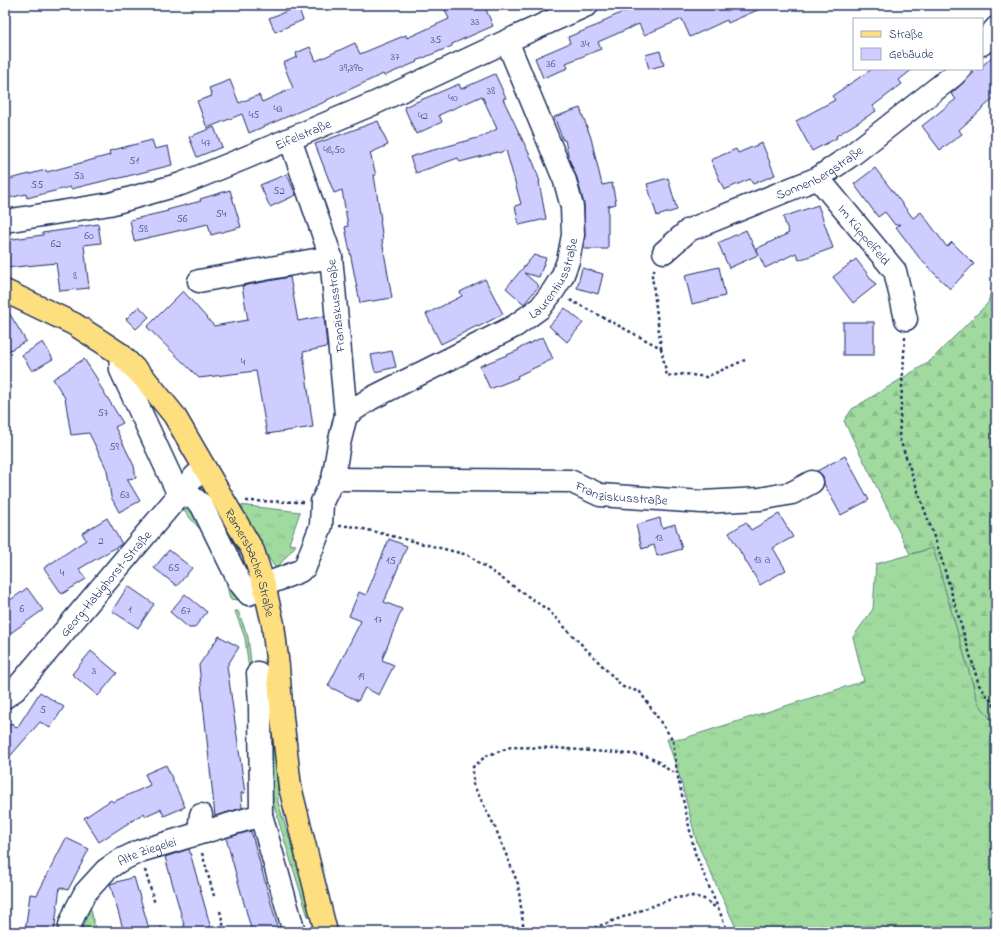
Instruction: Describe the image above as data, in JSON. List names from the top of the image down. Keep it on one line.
{"streets":{"main road":["Ramersbacher Straße"],"street":["Eifelstraße","Sonnenbergstraße","Im Küppelfeld","Laurentiusstraße","Franziskusstraße","Georg-Habighorst-Straße","Alte Ziegelei"]},"crossings":[["Eifelstraße","Laurentiusstraße"],["Eifelstraße","Franziskusstraße"],["Sonnenbergstraße","Im Küppelfeld"],["Laurentiusstraße","Franziskusstraße"],["Franziskusstraße","Ramersbacher Straße"],["Ramersbacher Straße","Georg-Habighorst-Straße"]],"house_numbers":["33","35","34","37","36","39,39b","38","40","43","45","42","47","48,50","51","53","55","52","54","56","58","60","62","8","4","57","59","63","13","2","13 a","15","65","4","6","1","67","17","3","19","5"],"legend":["Straße","Gebäude"]}
